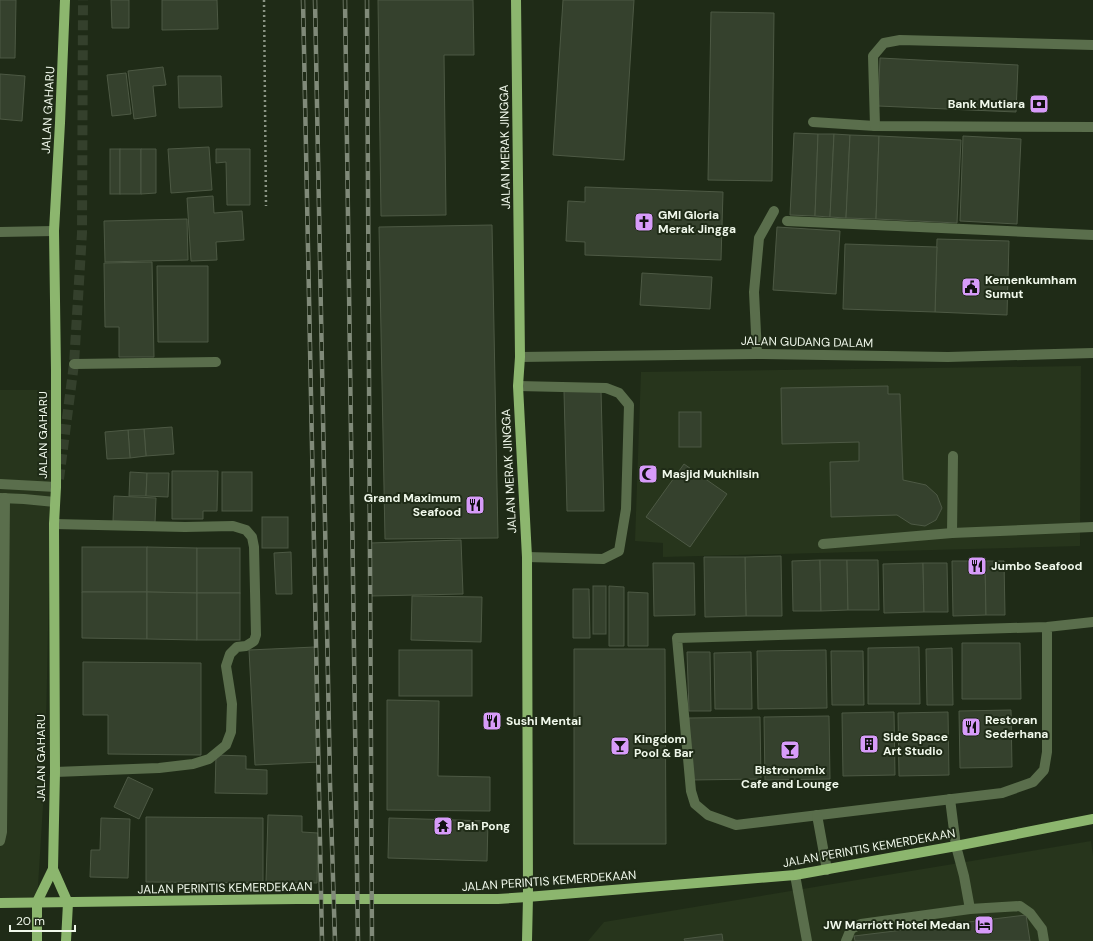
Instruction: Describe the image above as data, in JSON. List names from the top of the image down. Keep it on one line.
{"streets":{"main road":["JALAN GAHARU","JALAN MERAK JINGGA","JALAN PERINTIS KEMERDEKAAN"],"street":["JALAN GUDANG DALAM"]},"crossings":[["JALAN GAHARU","JALAN PERINTIS KEMERDEKAAN"],["JALAN MERAK JINGGA","JALAN GUDANG DALAM"],["JALAN MERAK JINGGA","JALAN PERINTIS KEMERDEKAAN"]],"places":{"bank":["Bank Mutiara"],"church":["GMI Gloria Merak Jingga"],"public building":["Kemenkumham Sumut"],"mosque":["Masjid Mukhlisin"],"restaurant":["Grand Maximum Seafood","Jumbo Seafood","Sushi Mentai","Restoran Sederhana"],"building":["Side Space Art Studio"],"bar":["Kingdom Pool & Bar","Bistronomix Cafe and Lounge"],"temple":["Pah Pong"],"hotel":["JW Marriott Hotel Medan"]},"scale_bar":"20 m"}
